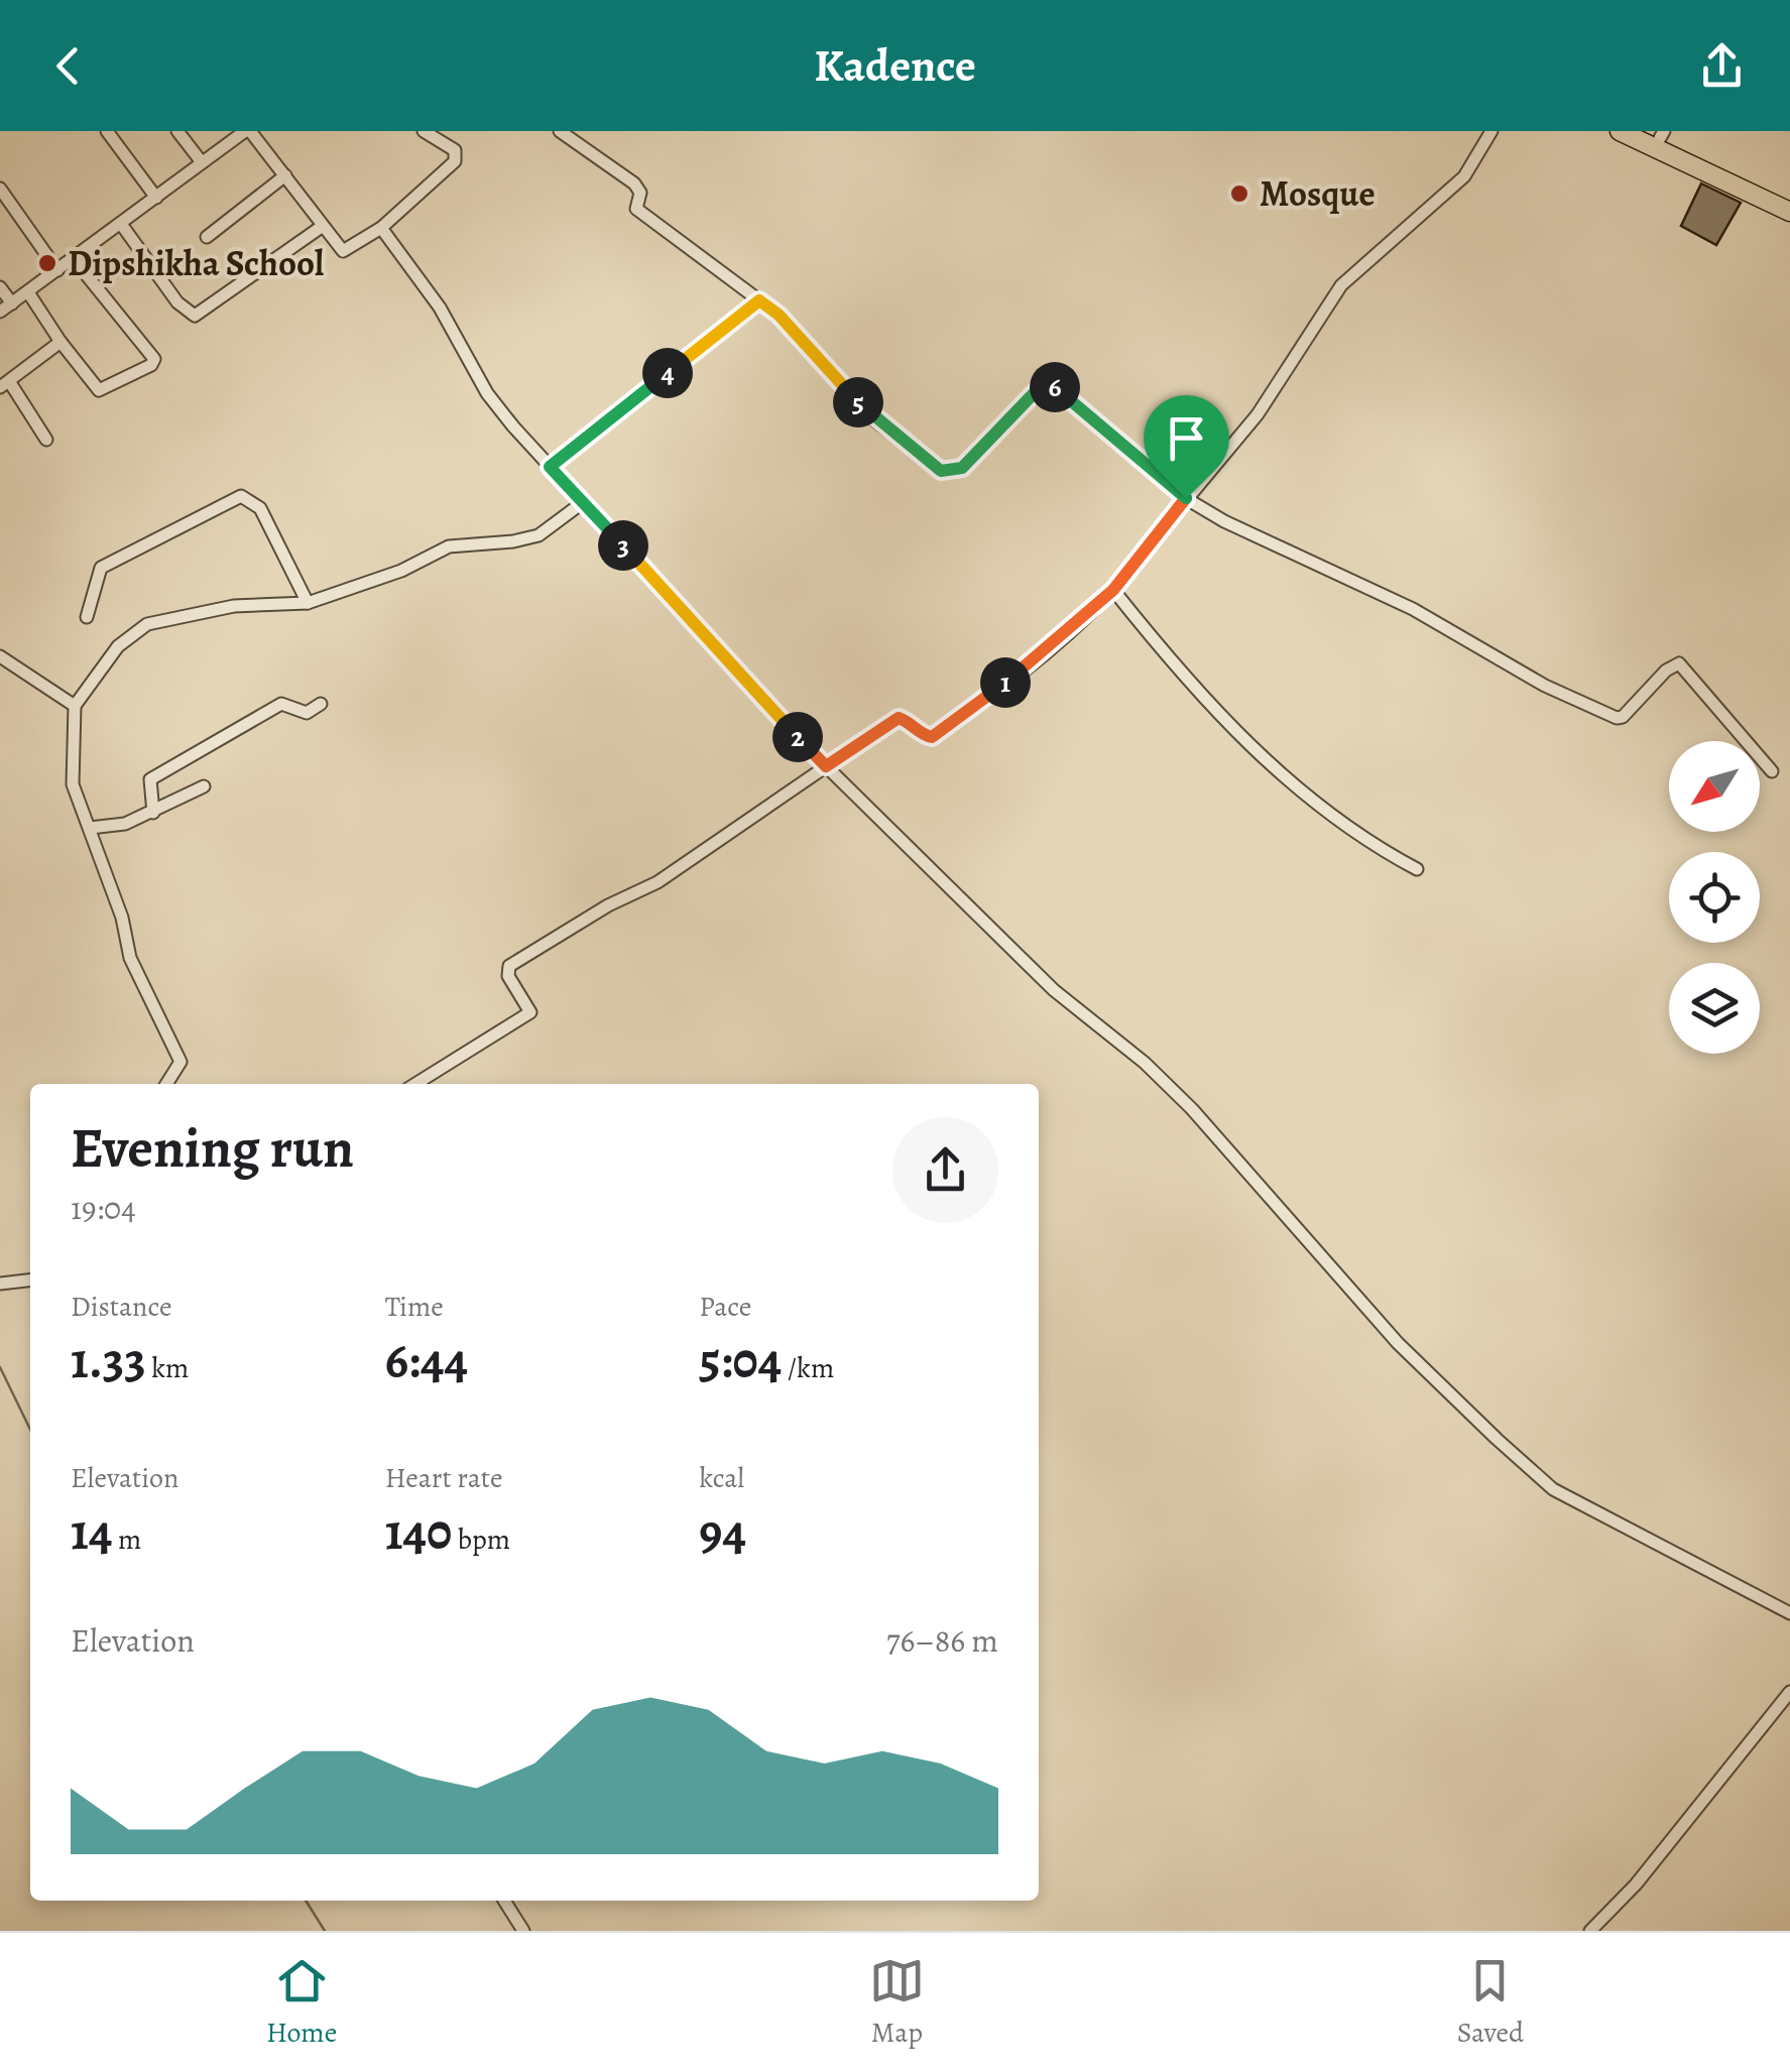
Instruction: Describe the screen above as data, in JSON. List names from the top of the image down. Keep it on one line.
{"places":["Mosque","Dipshikha School"],"north":"bottom left","page":{"header":"Kadence","pins":["4","6","5","3","1","2"],"heading":["Evening run","19:04"],"stats":[["Distance","1.33 km"],["Time","6:44"],["Pace","5:04 /km"],["Elevation","14 m"],["Heart rate","140 bpm"],["kcal","94"]],"chart":["Elevation","76–86 m"],"tabs":["Home","Map","Saved"]}}
